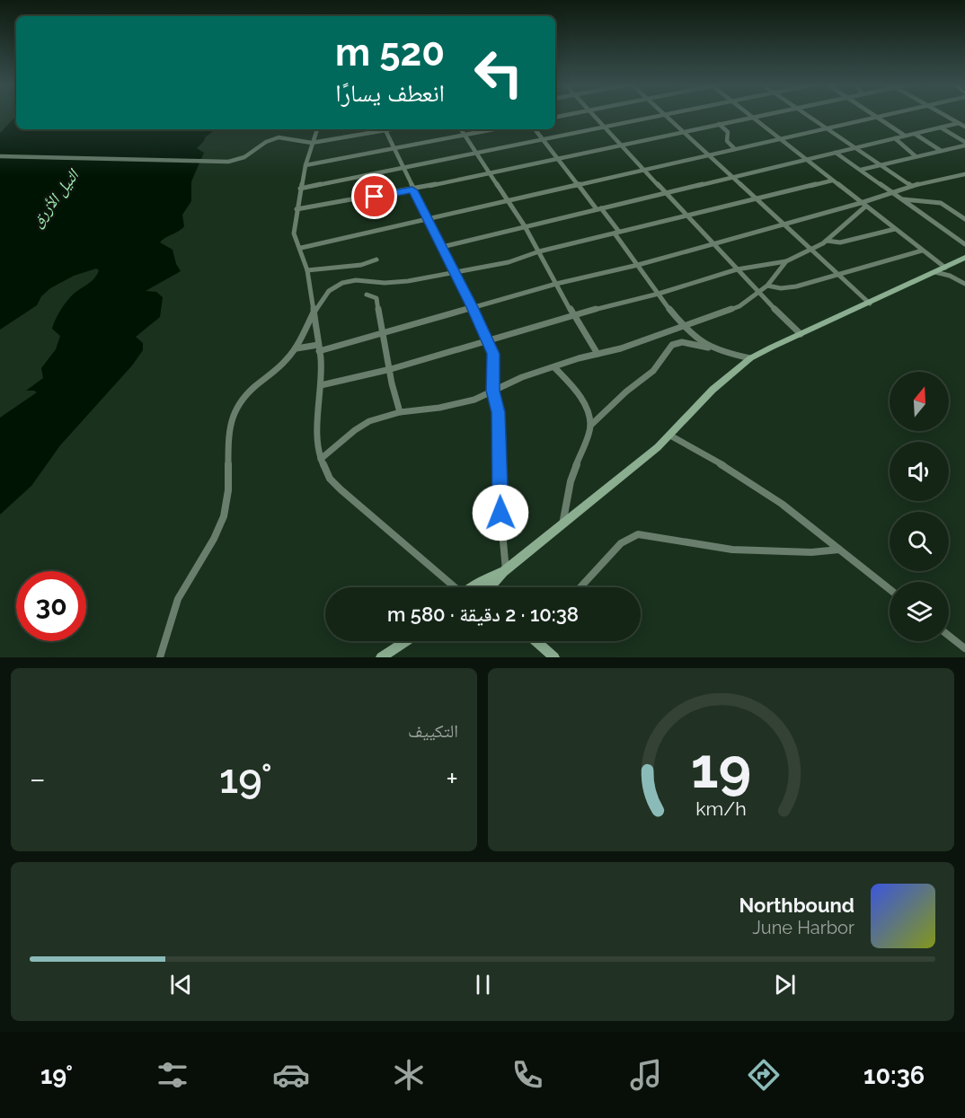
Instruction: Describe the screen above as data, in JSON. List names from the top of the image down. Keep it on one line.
{"water":["النيل الأزرق"],"north":"top","page":{"turn":["520 m","انعطف يسارًا"],"limit":"30","trip":"10:38 · 2 دقيقة · 580 m","tile":"التكييف","heat":["−","19°","+"],"song":["Northbound","June Harbor"],"tabs":["10:36","19°"],"gauge":["19","km/h"]}}
